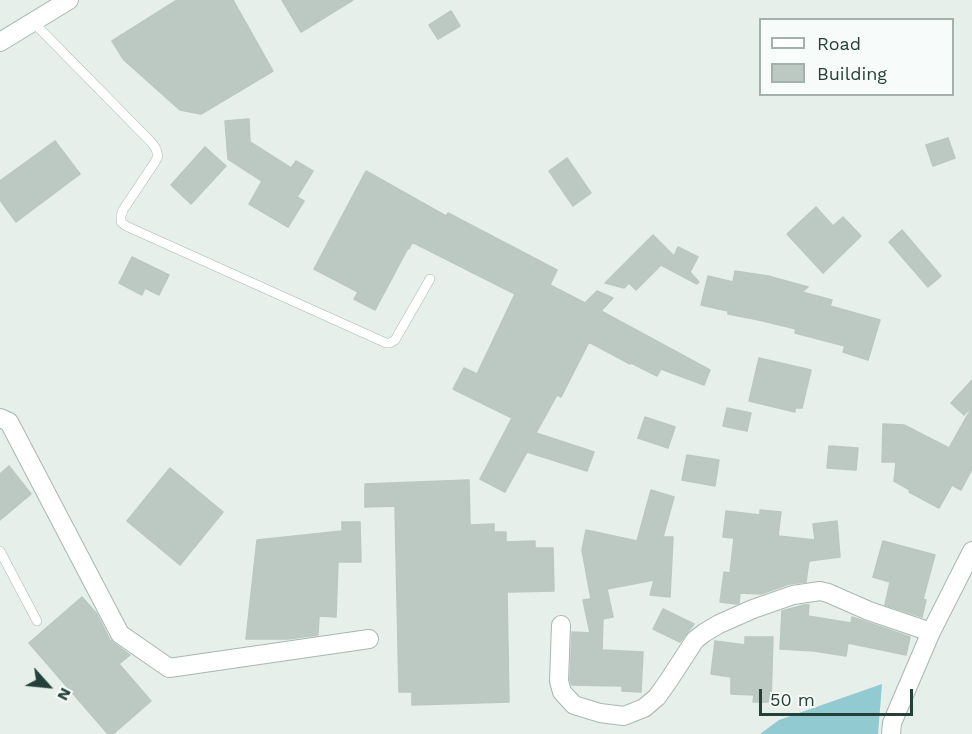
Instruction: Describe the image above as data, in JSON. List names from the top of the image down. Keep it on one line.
{"legend":["Road","Building"],"scale_bar":"50 m","north":"bottom right"}
